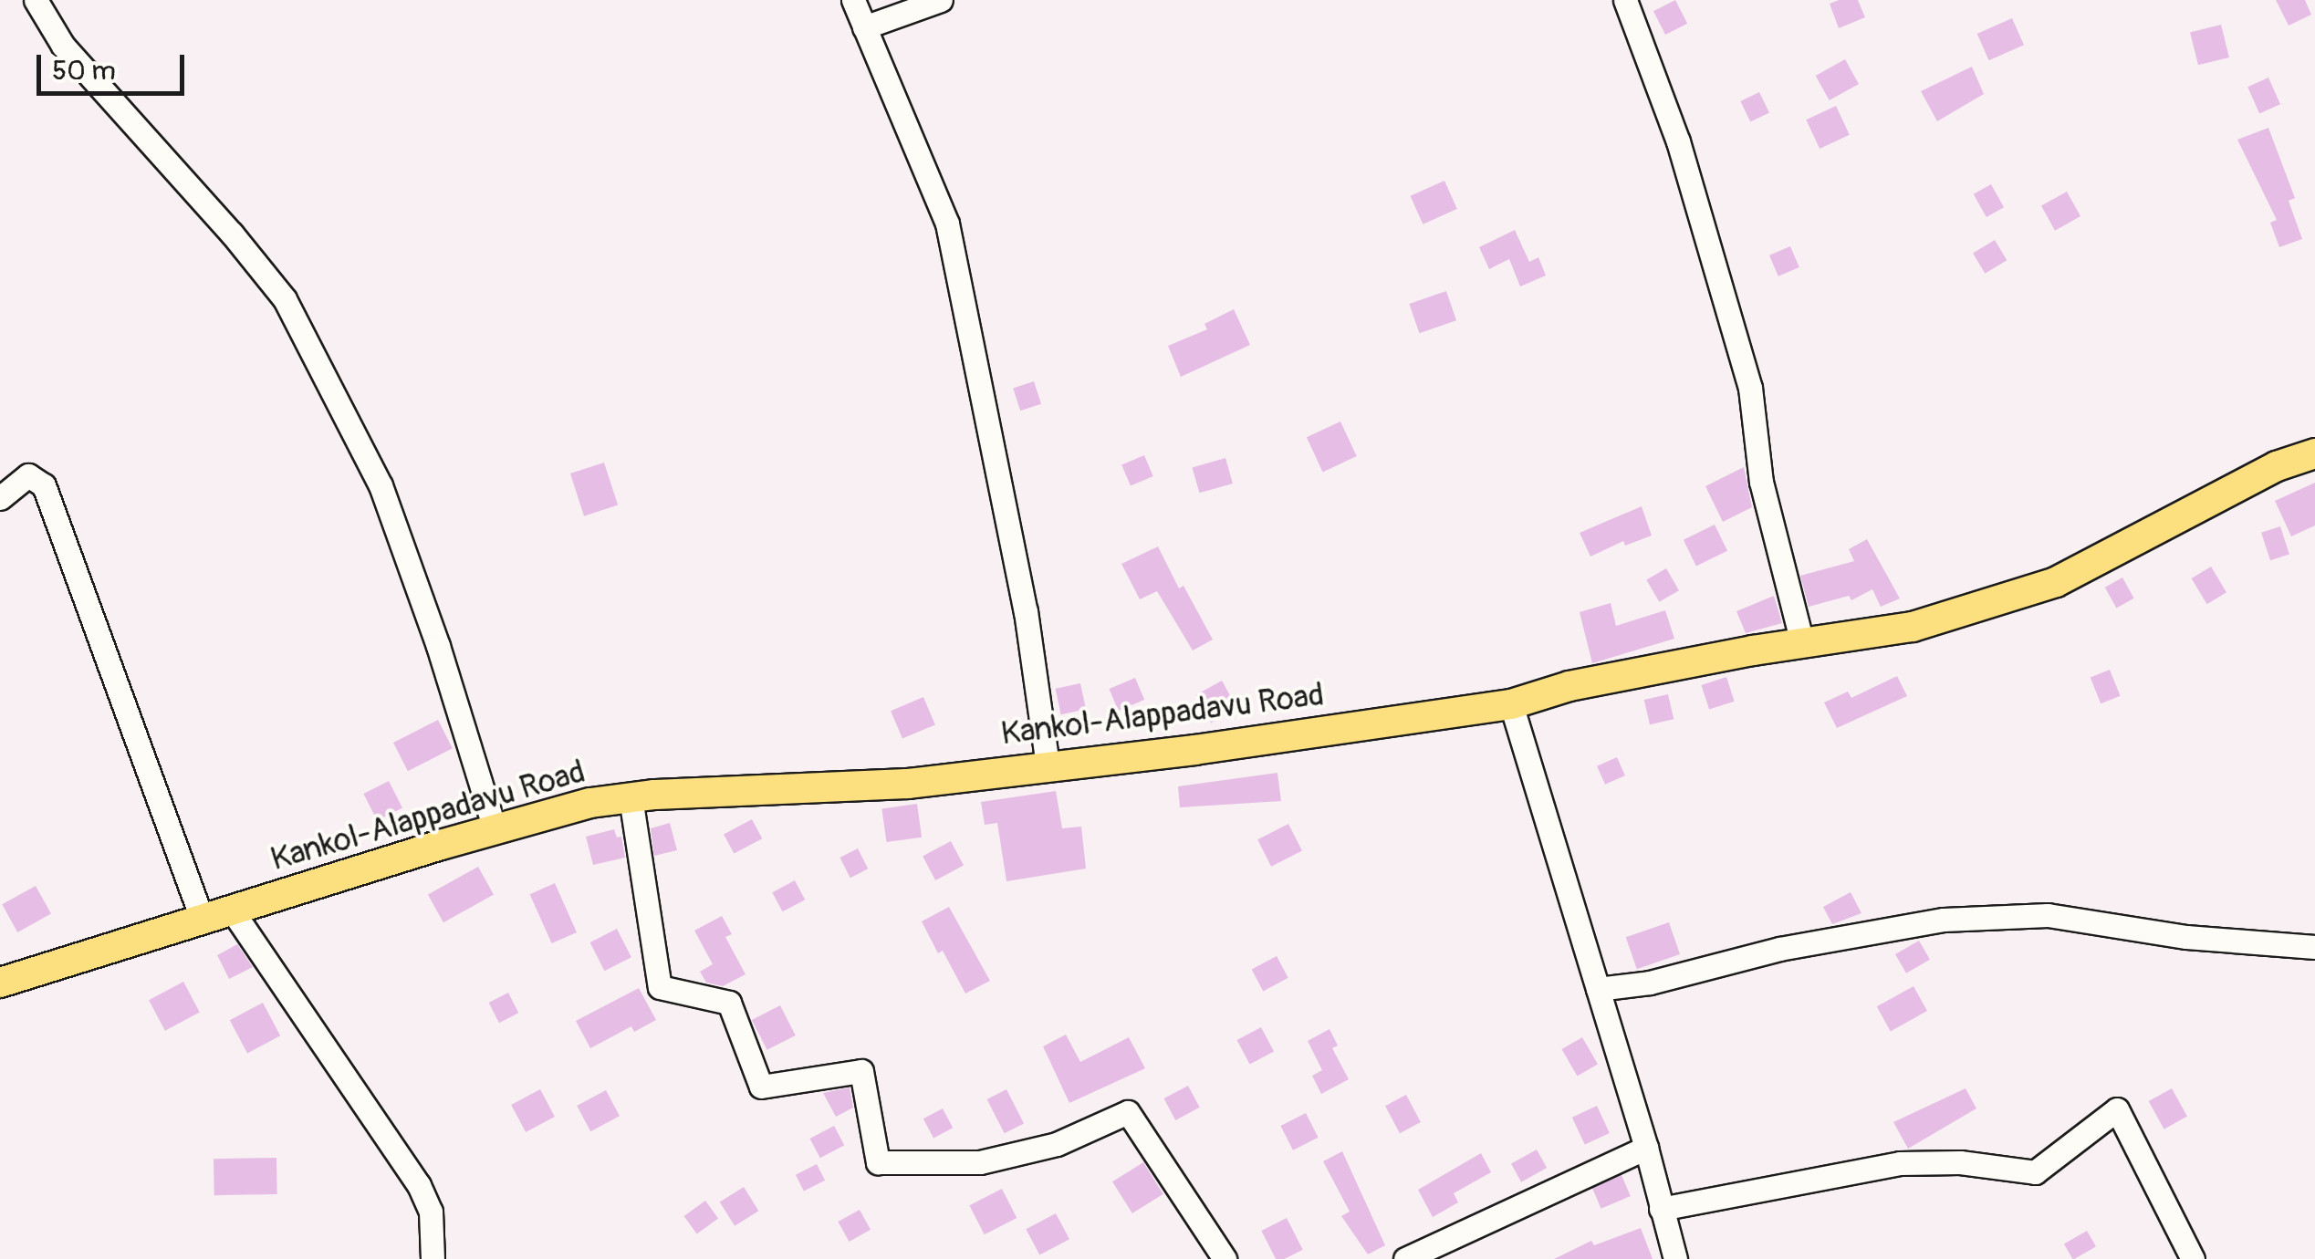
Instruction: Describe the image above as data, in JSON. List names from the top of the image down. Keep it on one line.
{"streets":{"main road":["Kankol-Alappadavu Road"]},"scale_bar":"50 m"}
